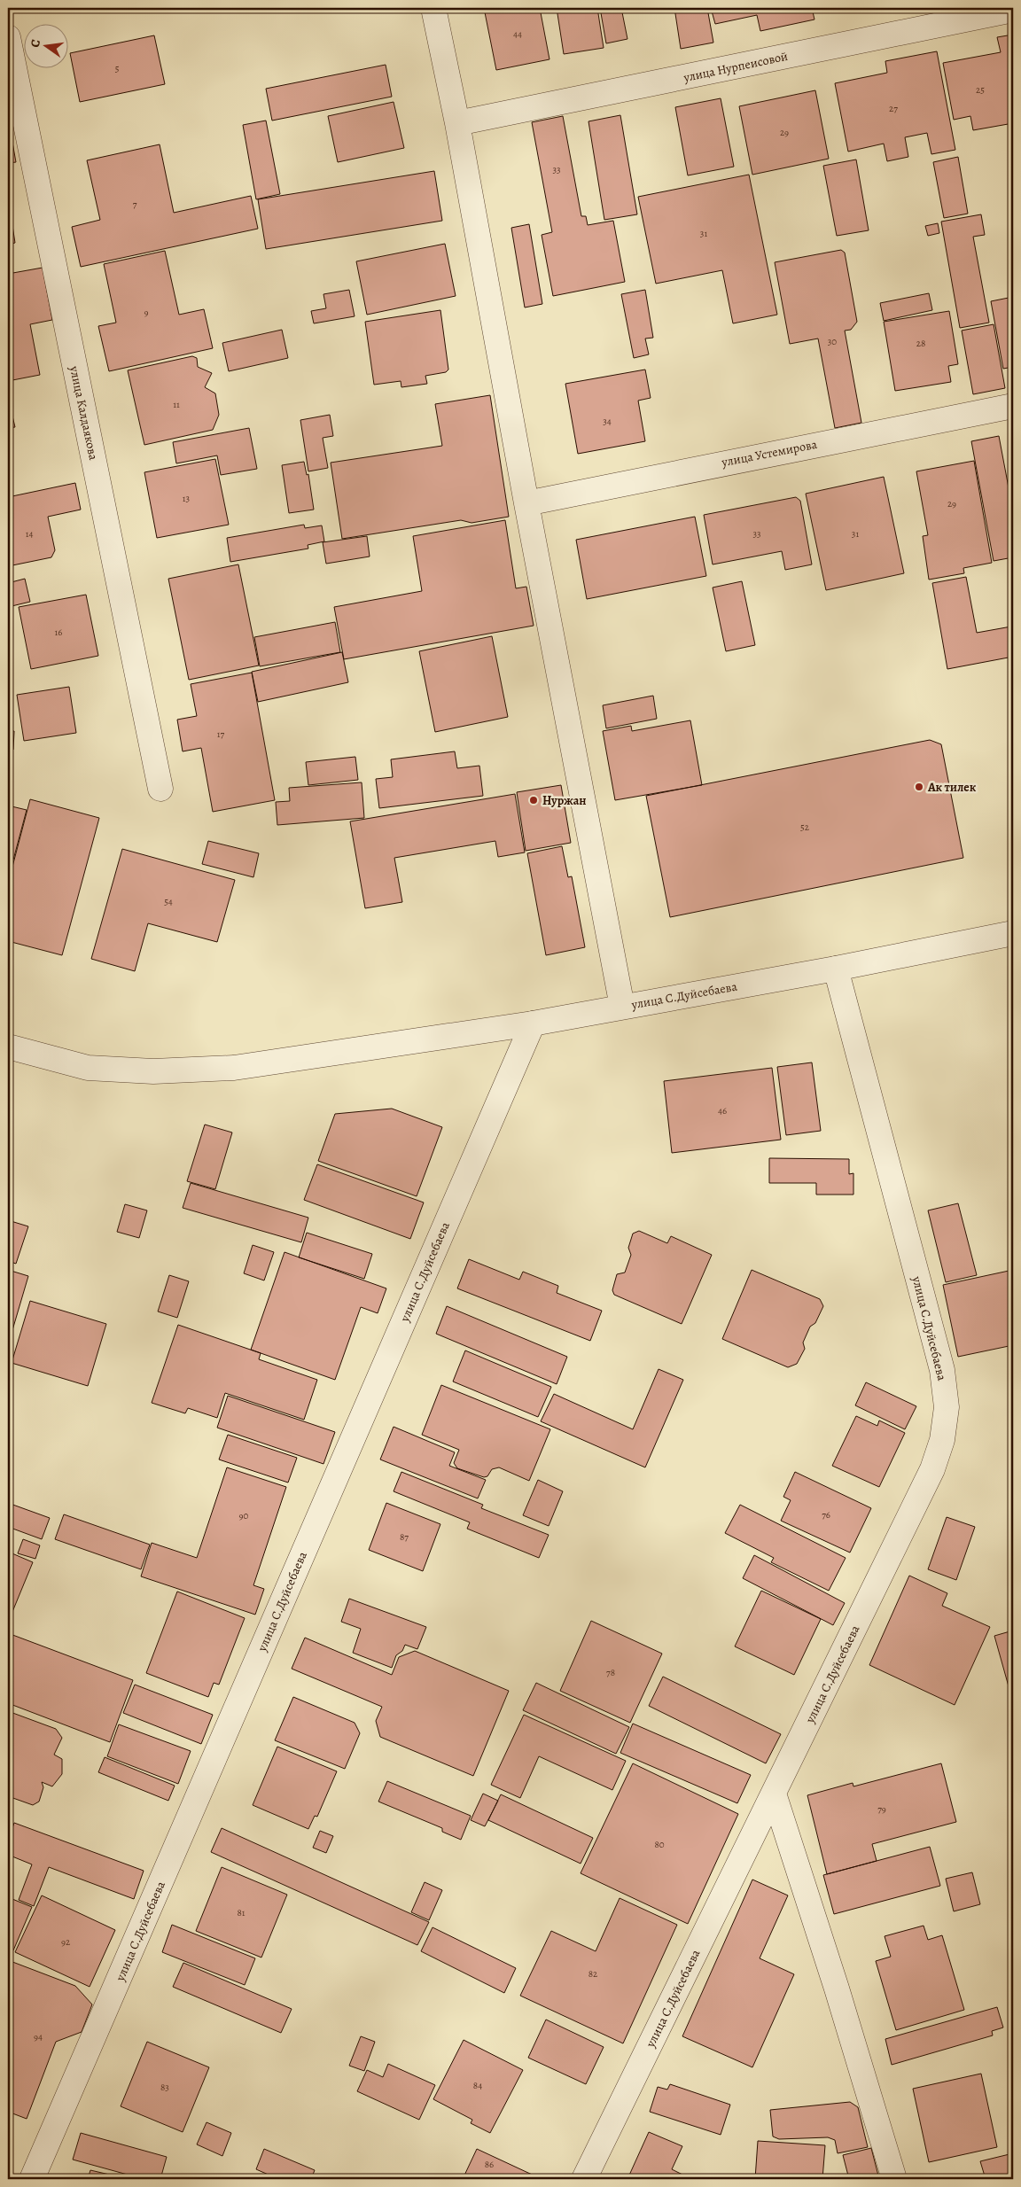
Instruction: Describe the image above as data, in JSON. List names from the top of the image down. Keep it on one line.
{"streets":{"street":["улица Нурпеисовой","улица Калдаякова","улица Устемирова","улица С.Дуйсебаева"]},"places":["Ак тилек","Нуржан"],"house_numbers":["44","5","25","27","29","33","7","31","9","30","28","11","34","13","29","14","33","31","16","17","52","54","46","76","90","87","78","79","80","81","92","82","94","84","83","86"],"north":"left"}
